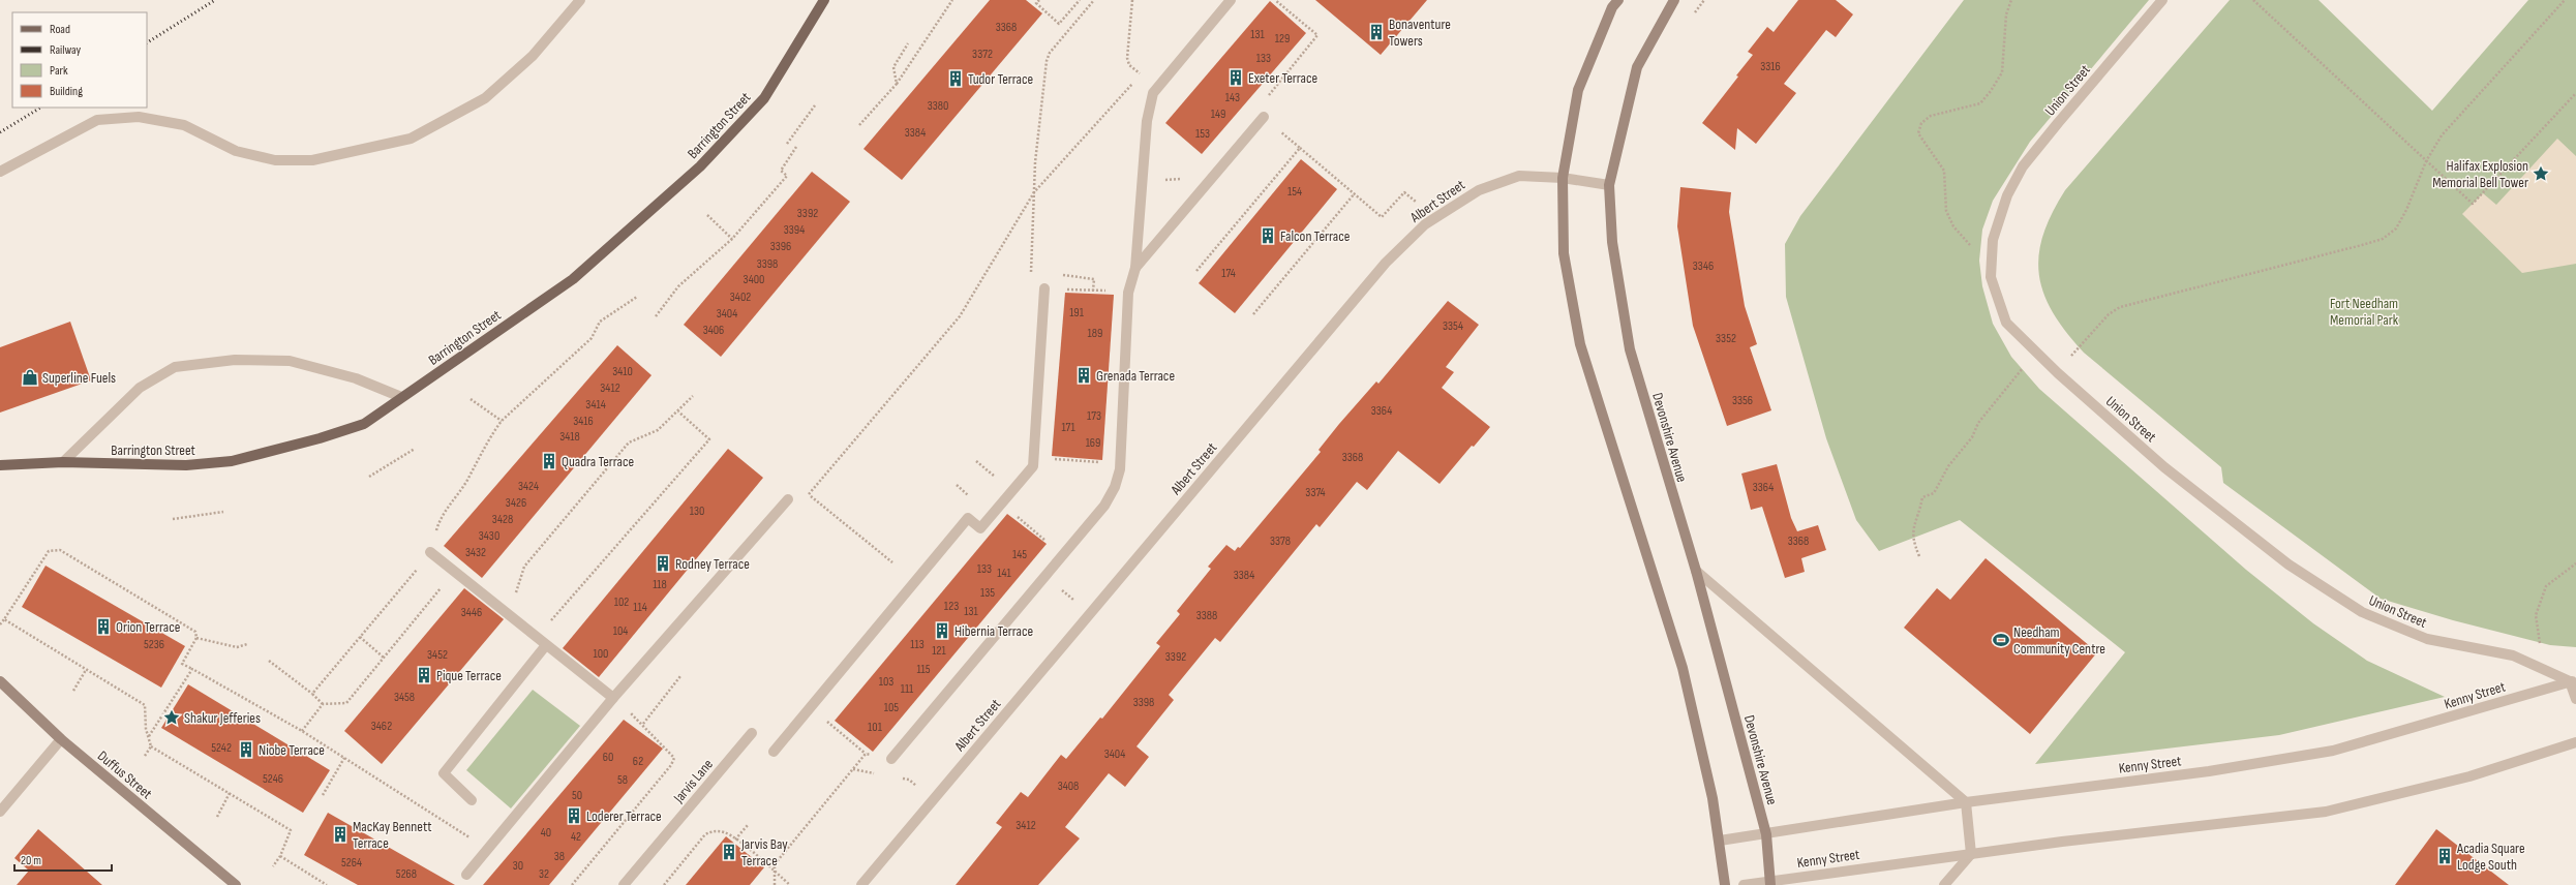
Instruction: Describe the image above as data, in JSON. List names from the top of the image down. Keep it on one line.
{"streets":{"main road":["Barrington Street"],"street":["Union Street","Albert Street","Devonshire Avenue","Kenny Street","Duffus Street","Jarvis Lane"]},"crossings":[["Union Street","Kenny Street"],["Albert Street","Devonshire Avenue"],["Devonshire Avenue","Kenny Street"]],"parks":["Fort Needham Memorial Park"],"places":{"building":["Bonaventure Towers","Exeter Terrace","Tudor Terrace","Falcon Terrace","Grenada Terrace","Quadra Terrace","Rodney Terrace","Orion Terrace","Hibernia Terrace","Pique Terrace","Niobe Terrace","Loderer Terrace","MacKay Bennett Terrace","Jarvis Bay Terrace","Acadia Square Lodge South"],"place":["Halifax Explosion Memorial Bell Tower","Shakur Jefferies"],"shop":["Superline Fuels"],"sports":["Needham Community Centre"]},"house_numbers":["3368","131","129","3372","133","3316","143","3380","149","3384","153","154","3392","3394","3396","3398","3346","174","3400","3402","191","3404","3354","3406","189","3352","3410","3412","3356","3414","3364","173","3416","171","3418","169","3368","3424","3364","3374","3426","130","3428","3430","3378","3368","3432","145","133","141","3384","118","135","102","123","114","131","3446","3388","104","5236","113","121","100","3452","3392","115","103","111","3458","3398","105","3462","101","5242","3404","60","62","5246","58","3408","50","3412","40","42","38","5264","30","5268","32"],"legend":["Road","Railway","Park","Building"],"scale_bar":"20 m"}
